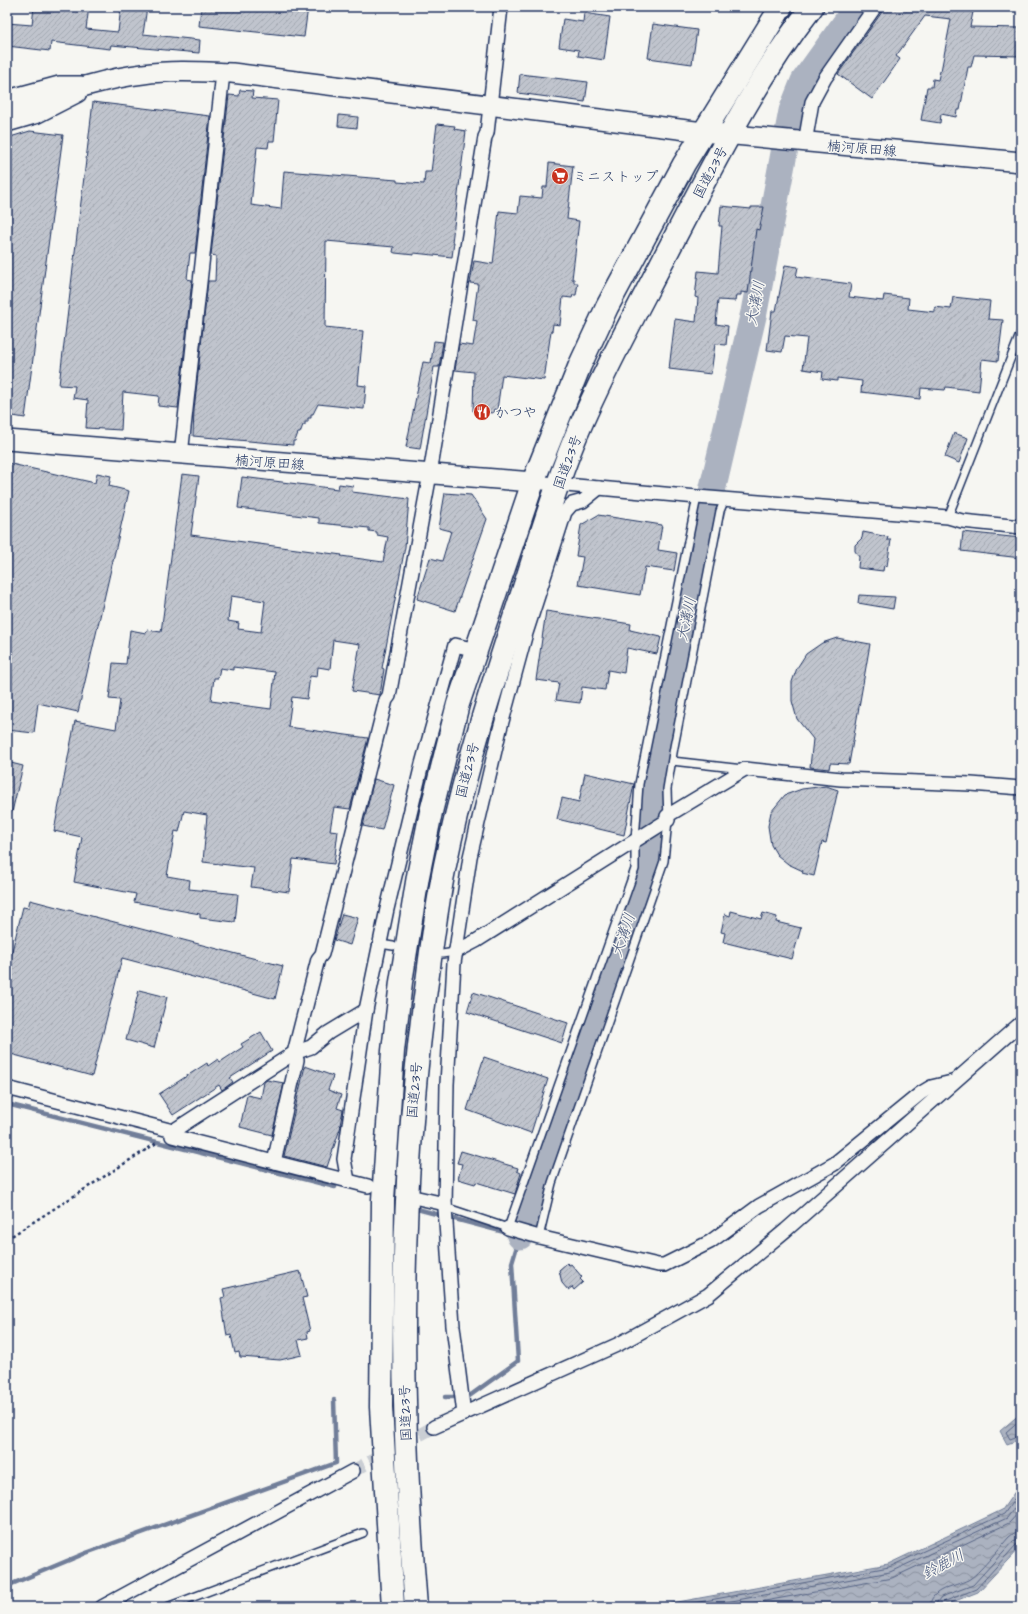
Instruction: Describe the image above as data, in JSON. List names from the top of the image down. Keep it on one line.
{"streets":{"highway":["国道23号"],"main road":["楠河原田線"]},"crossings":[["楠河原田線","国道23号"]],"water":["大溝川","鈴鹿川"],"places":{"supermarket":["ミニストップ"],"restaurant":["かつや"]}}
